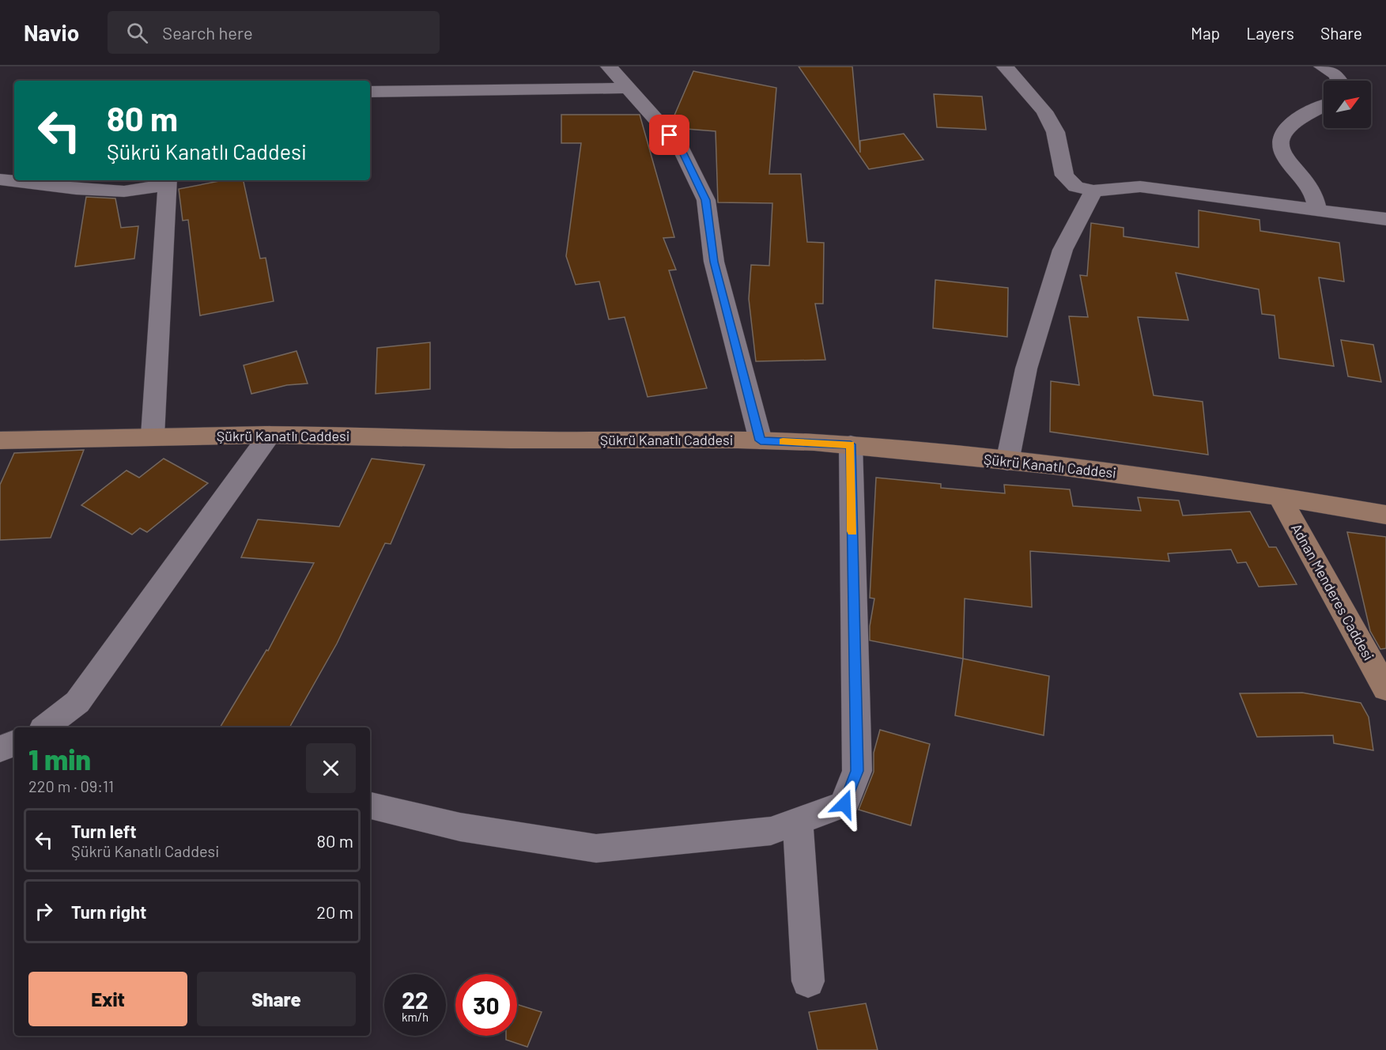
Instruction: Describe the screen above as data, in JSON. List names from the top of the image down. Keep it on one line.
{"streets":{"street":["Şükrü Kanatlı Caddesi","Adnan Menderes Caddesi"]},"crossings":[["Şükrü Kanatlı Caddesi","Adnan Menderes Caddesi"]],"north":"top right","page":{"header":"Navio","search":"Search here","nav":["Map","Layers","Share"],"turn":["80 m","Şükrü Kanatlı Caddesi"],"heading":["1 min","220 m · 09:11"],"list":[{"name":"Turn left","note":"Şükrü Kanatlı Caddesi","value":"80 m"},{"name":"Turn right","value":"20 m"}],"buttons":["Exit","Share"],"speed":"22 km/h","limit":"30"}}
